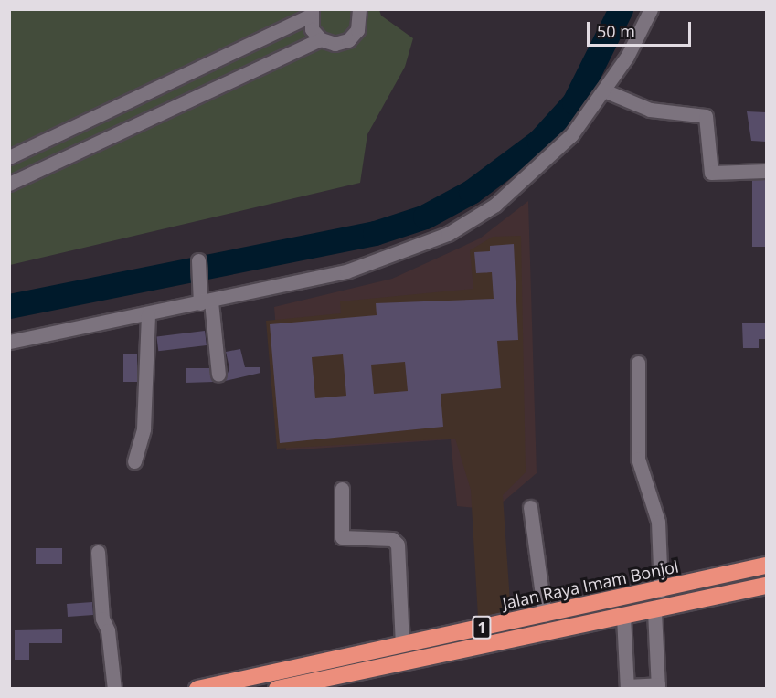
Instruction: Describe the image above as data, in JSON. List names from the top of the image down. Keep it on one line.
{"streets":{"highway":["Jalan Raya Imam Bonjol","1"]},"scale_bar":"50 m"}
